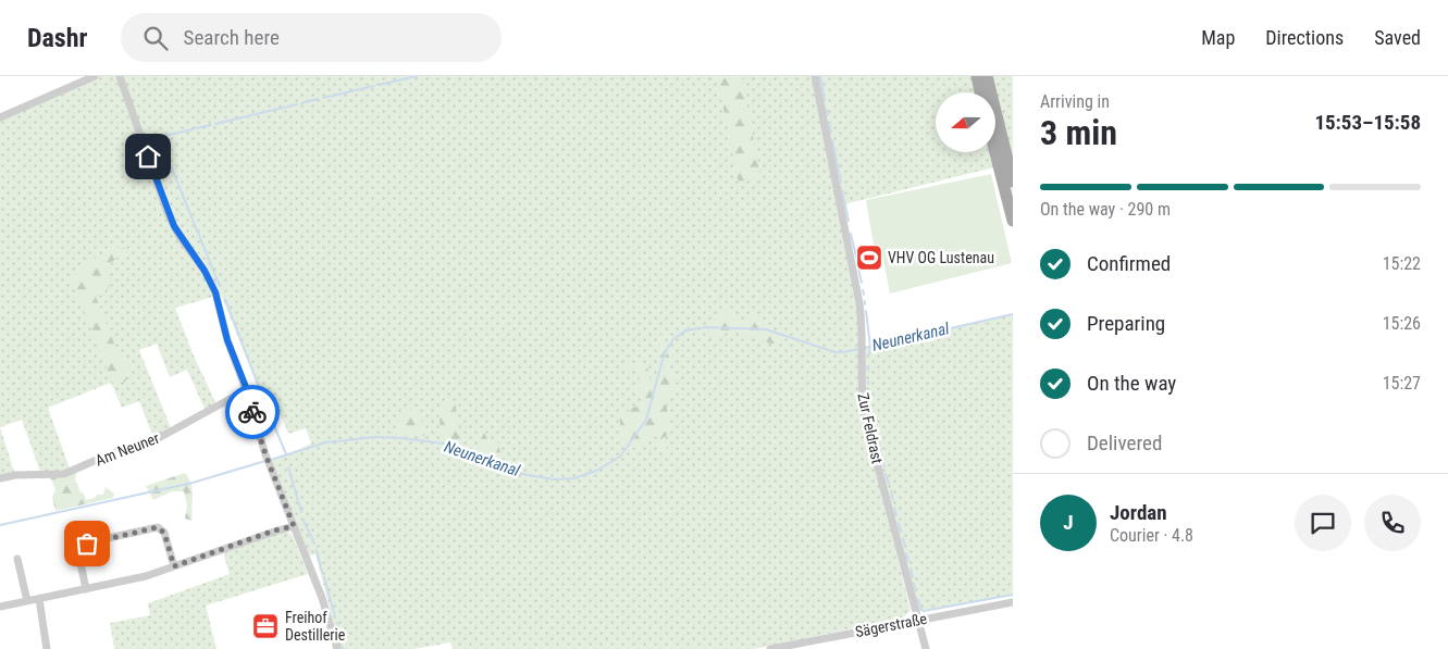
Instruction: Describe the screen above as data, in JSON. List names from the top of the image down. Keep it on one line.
{"streets":{"street":["Zur Feldrast","Am Neuner","Sägerstraße"]},"crossings":[["Zur Feldrast","Sägerstraße"]],"water":["Neunerkanal"],"places":{"sports":["VHV OG Lustenau"],"office":["Freihof Destillerie"]},"north":"left","page":{"header":"Dashr","search":"Search here","nav":["Map","Directions","Saved"],"heading":["3 min","Arriving in","15:53–15:58"],"panel":["Jordan","Courier · 4.8"],"bar":"On the way · 290 m","list":[["Confirmed","15:22"],["Preparing","15:26"],["On the way","15:27"],"Delivered"],"round":"J"}}
